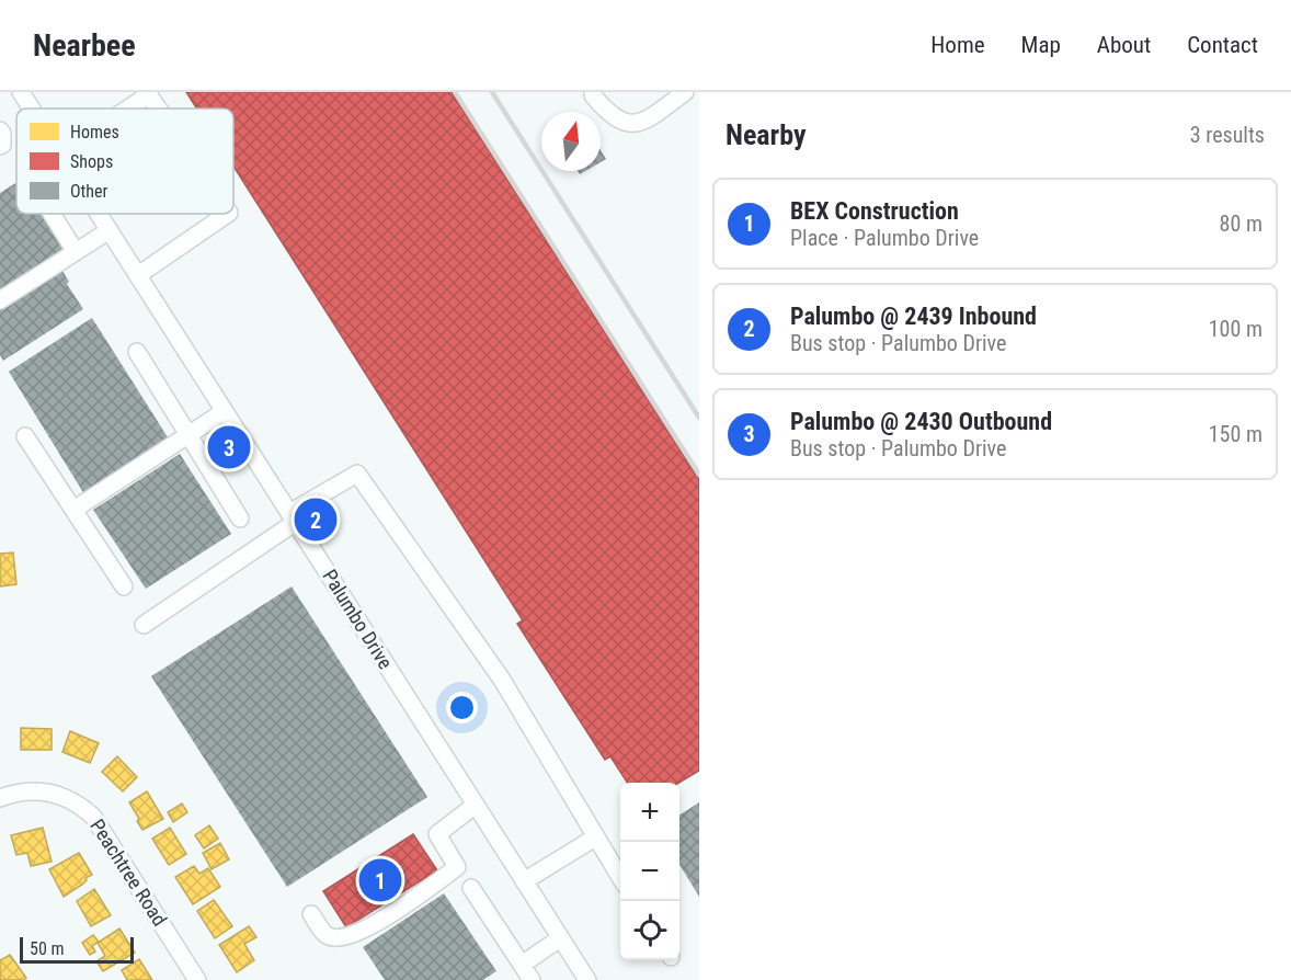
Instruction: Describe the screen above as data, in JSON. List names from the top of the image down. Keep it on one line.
{"streets":{"street":["Palumbo Drive","Peachtree Road"]},"legend":["Homes","Shops","Other"],"scale_bar":"50 m","north":"top","page":{"header":"Nearbee","nav":["Home","Map","About","Contact"],"heading":["Nearby","3 results"],"list":[{"mark":"1","name":"BEX Construction","note":"Place · Palumbo Drive","value":"80 m"},{"mark":"2","name":"Palumbo @ 2439 Inbound","note":"Bus stop · Palumbo Drive","value":"100 m"},{"mark":"3","name":"Palumbo @ 2430 Outbound","note":"Bus stop · Palumbo Drive","value":"150 m"}],"pins":["3","2","1"],"map_buttons":["+","−"],"scale":"50 m"}}
